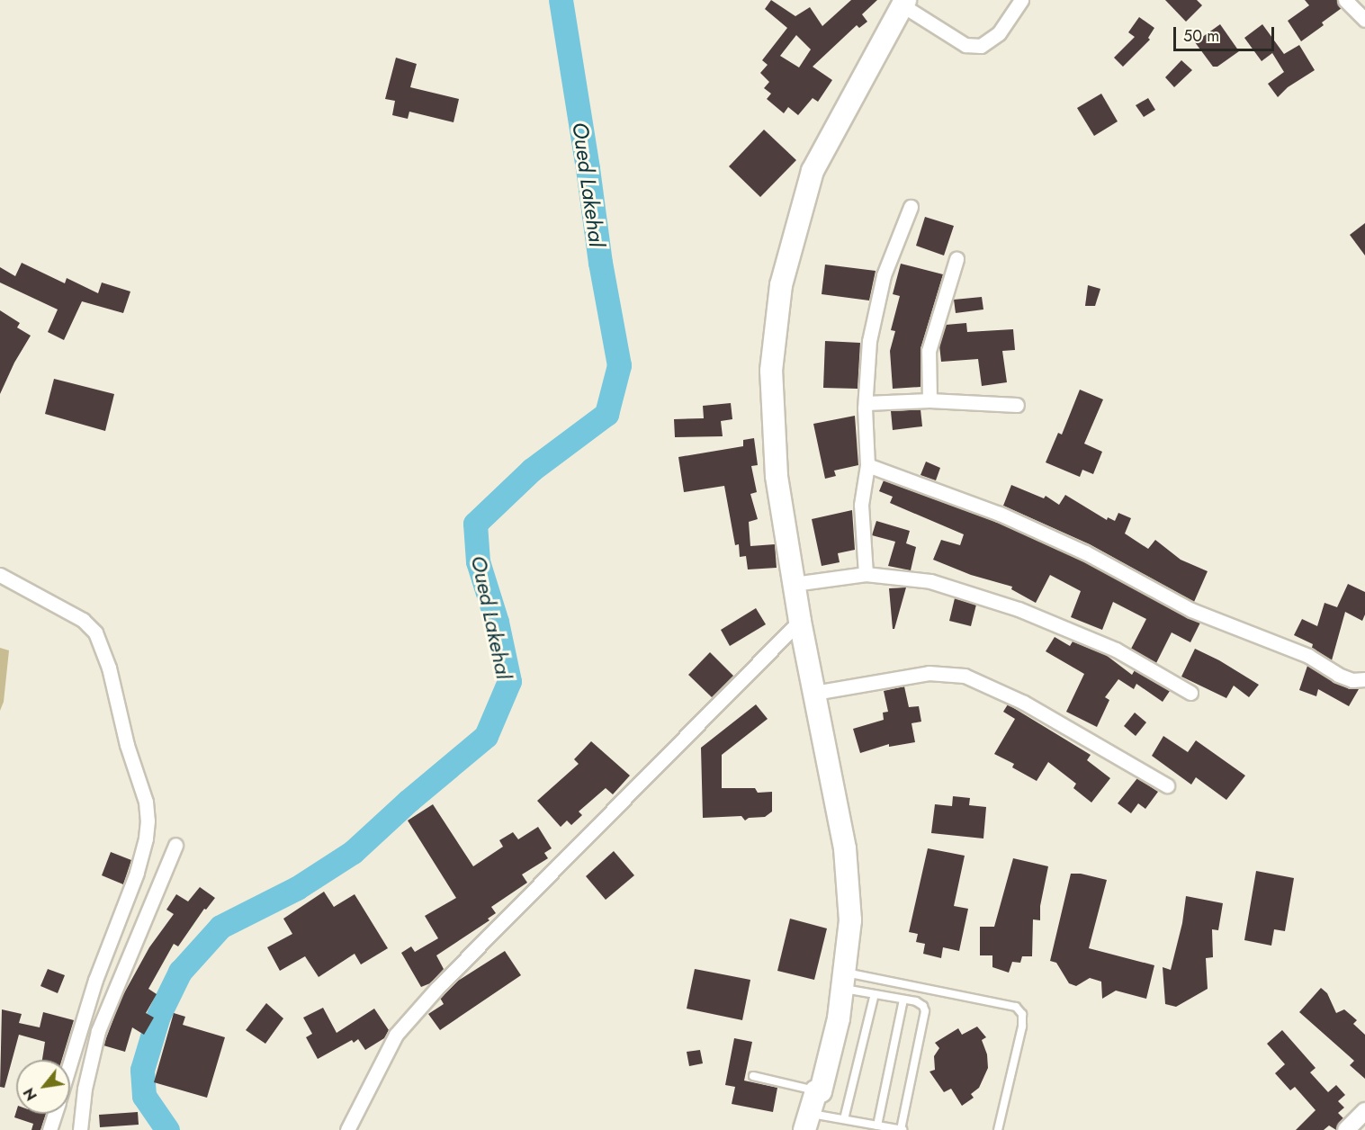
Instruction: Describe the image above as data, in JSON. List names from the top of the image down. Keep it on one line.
{"water":["Oued Lakehal"],"scale_bar":"50 m","north":"bottom left"}
